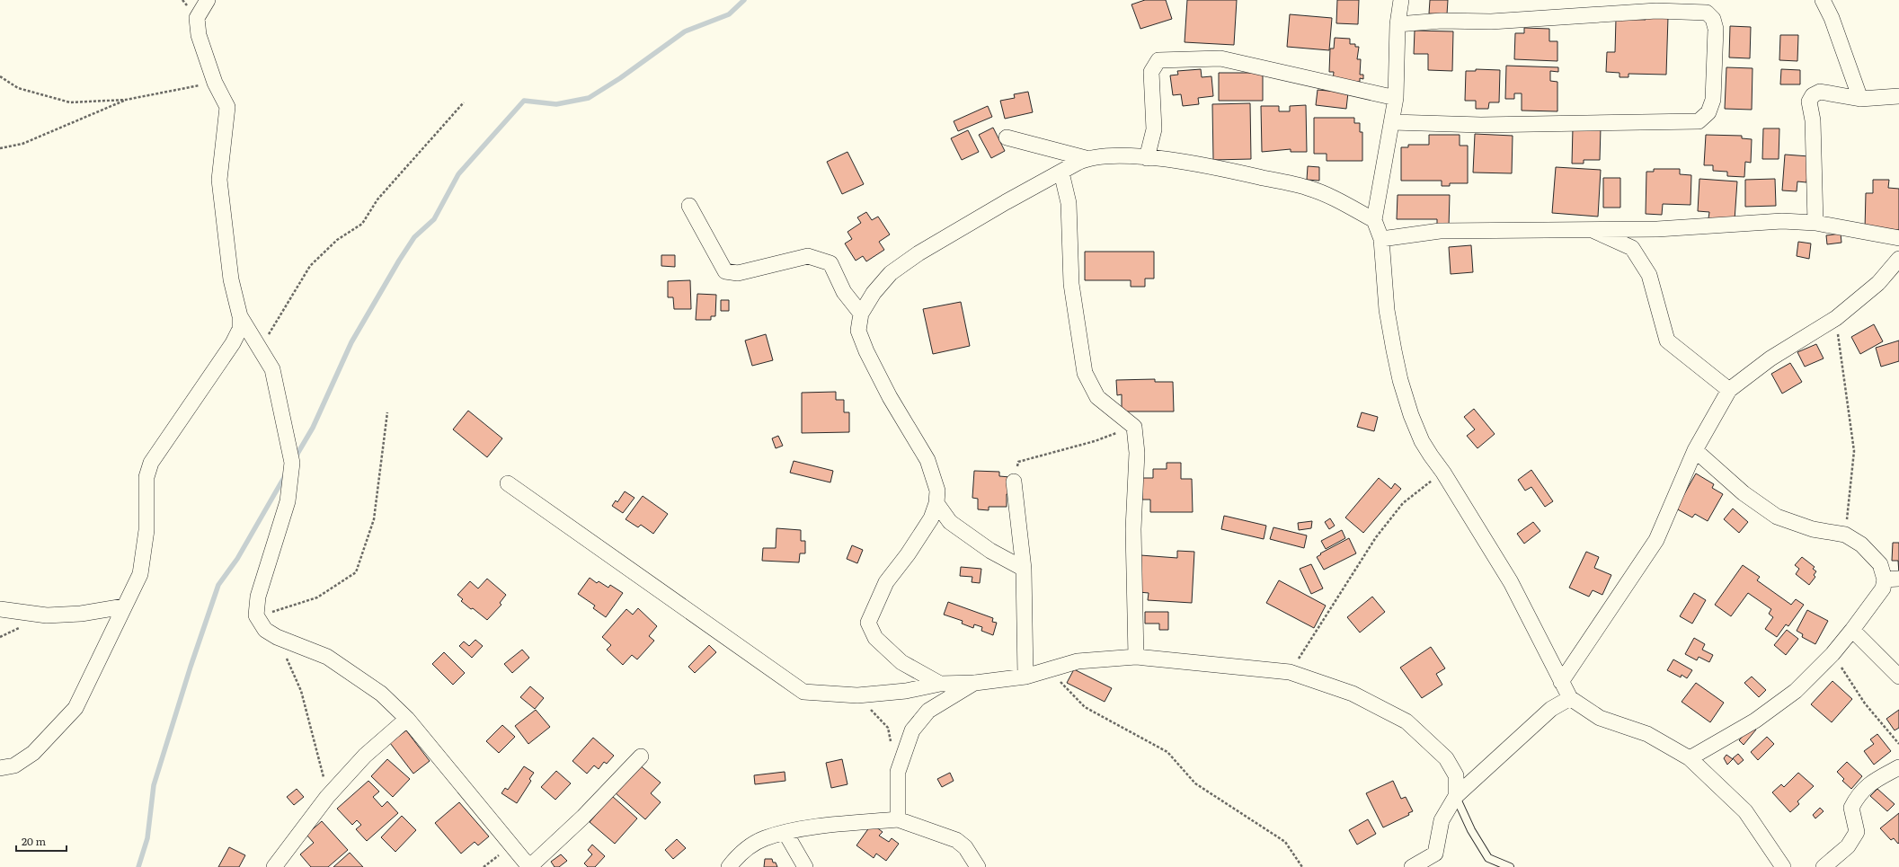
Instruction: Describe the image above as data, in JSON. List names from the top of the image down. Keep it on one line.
{"scale_bar":"20 m"}
